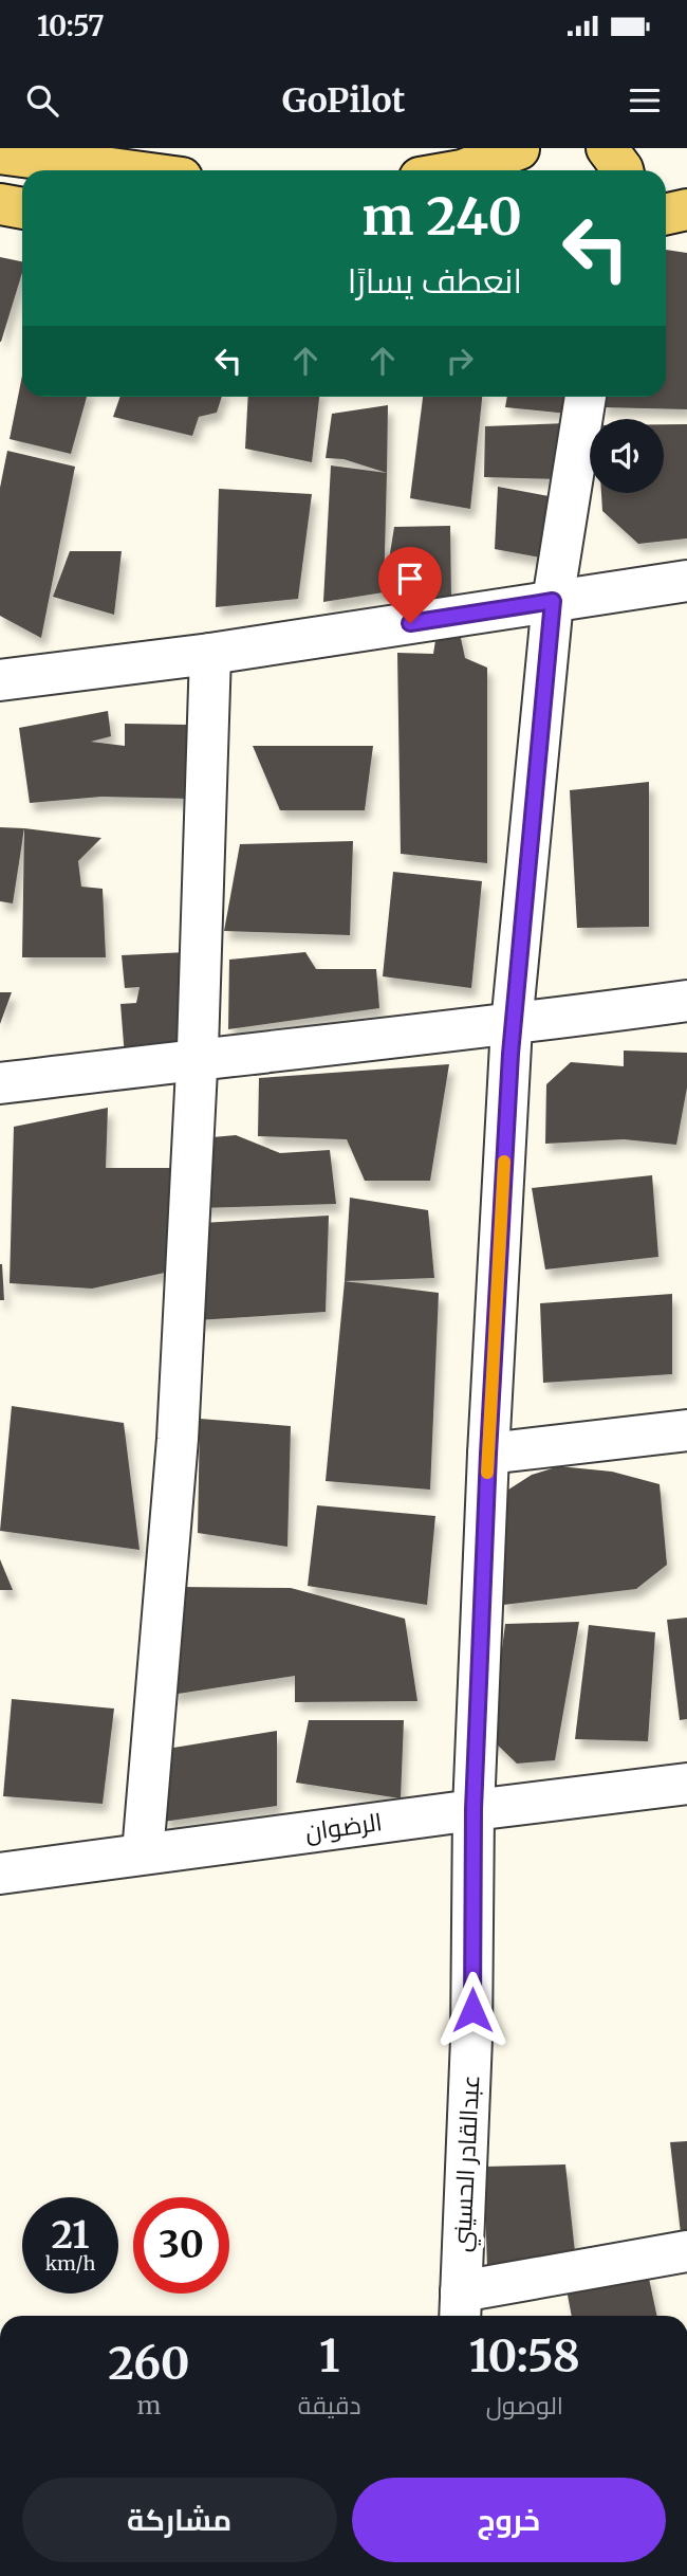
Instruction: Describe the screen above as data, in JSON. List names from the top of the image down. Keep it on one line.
{"streets":{"street":["الرضوان","عبدالقادر الحسيني"]},"crossings":[["الرضوان","عبدالقادر الحسيني"]],"page":{"status":"10:57","header":"GoPilot","turn":["240 m","انعطف يسارًا"],"speed":"21 km/h","limit":"30","eta":["10:58","الوصول","1","دقيقة","260","m"],"buttons":["خروج","مشاركة"]}}
